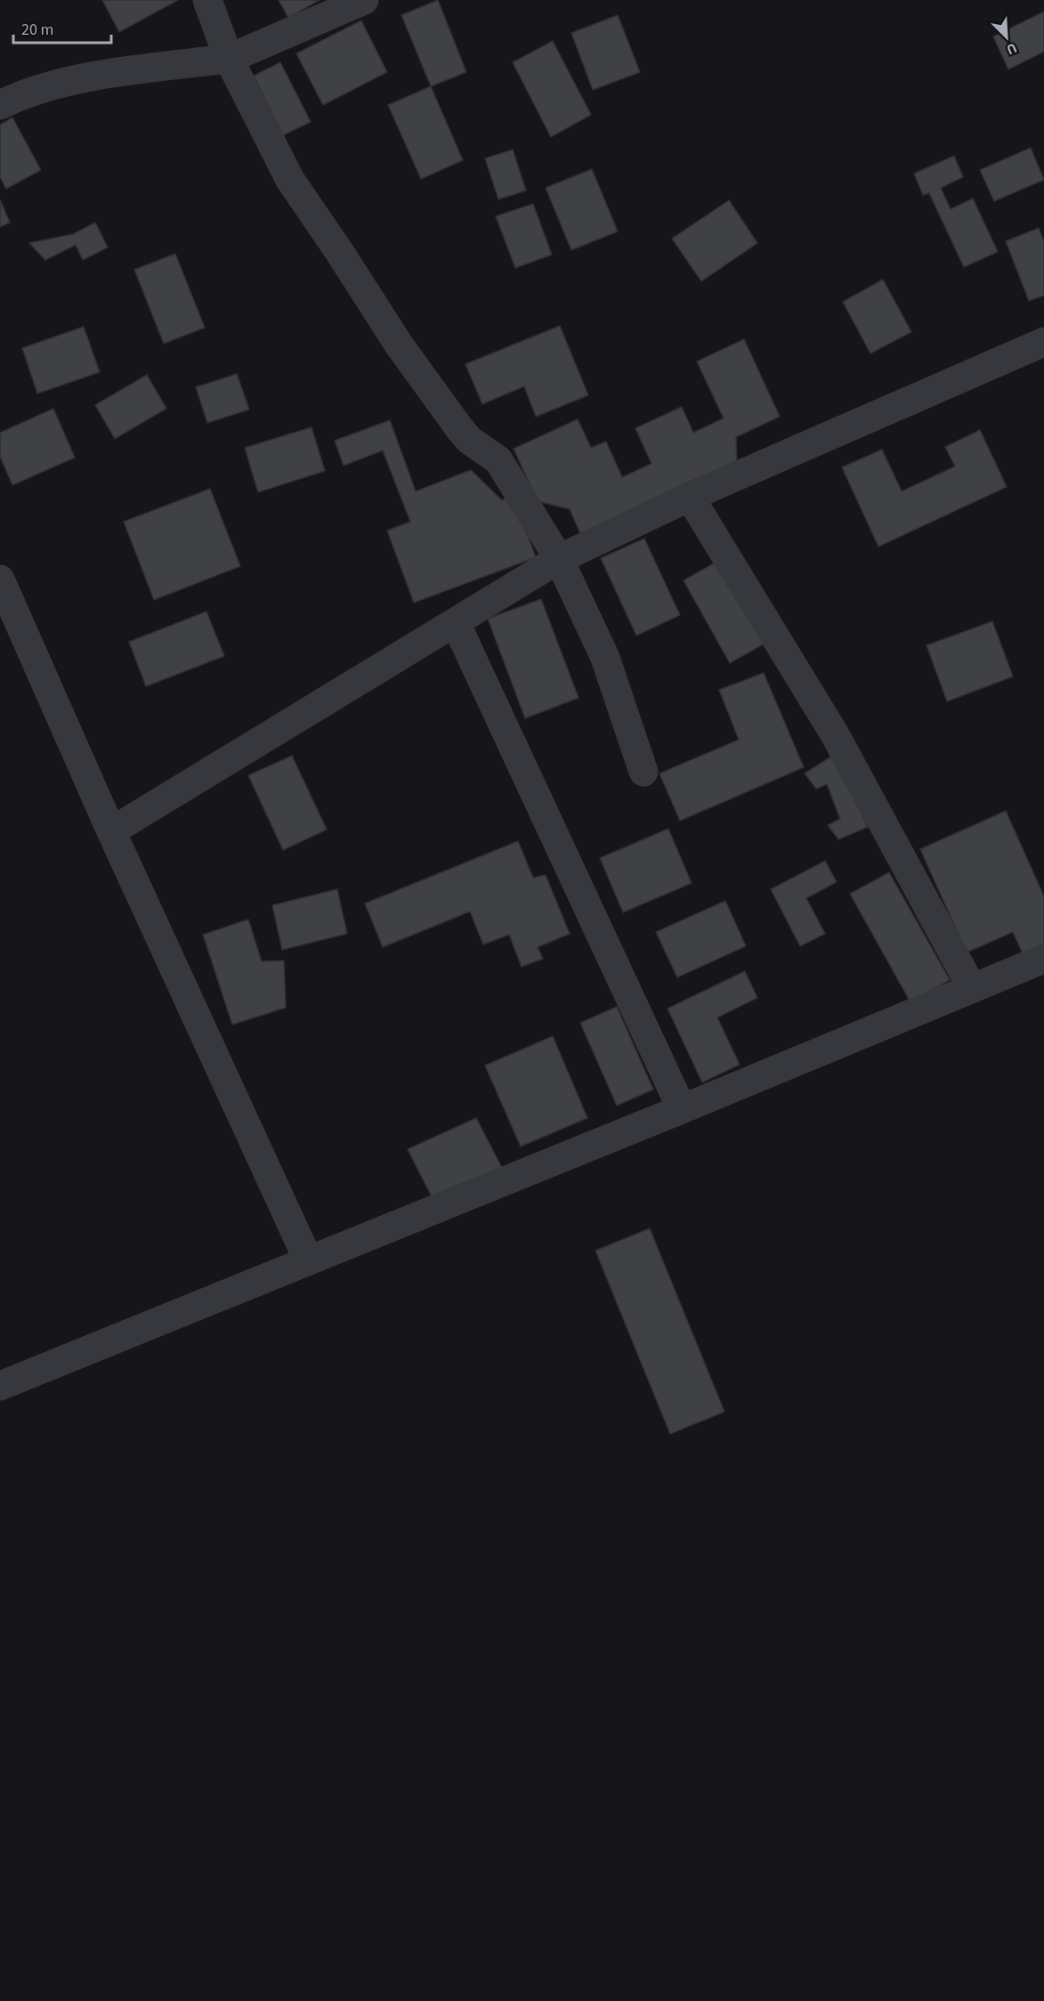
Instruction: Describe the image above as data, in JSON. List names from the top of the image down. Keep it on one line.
{"scale_bar":"20 m","north":"bottom right"}
